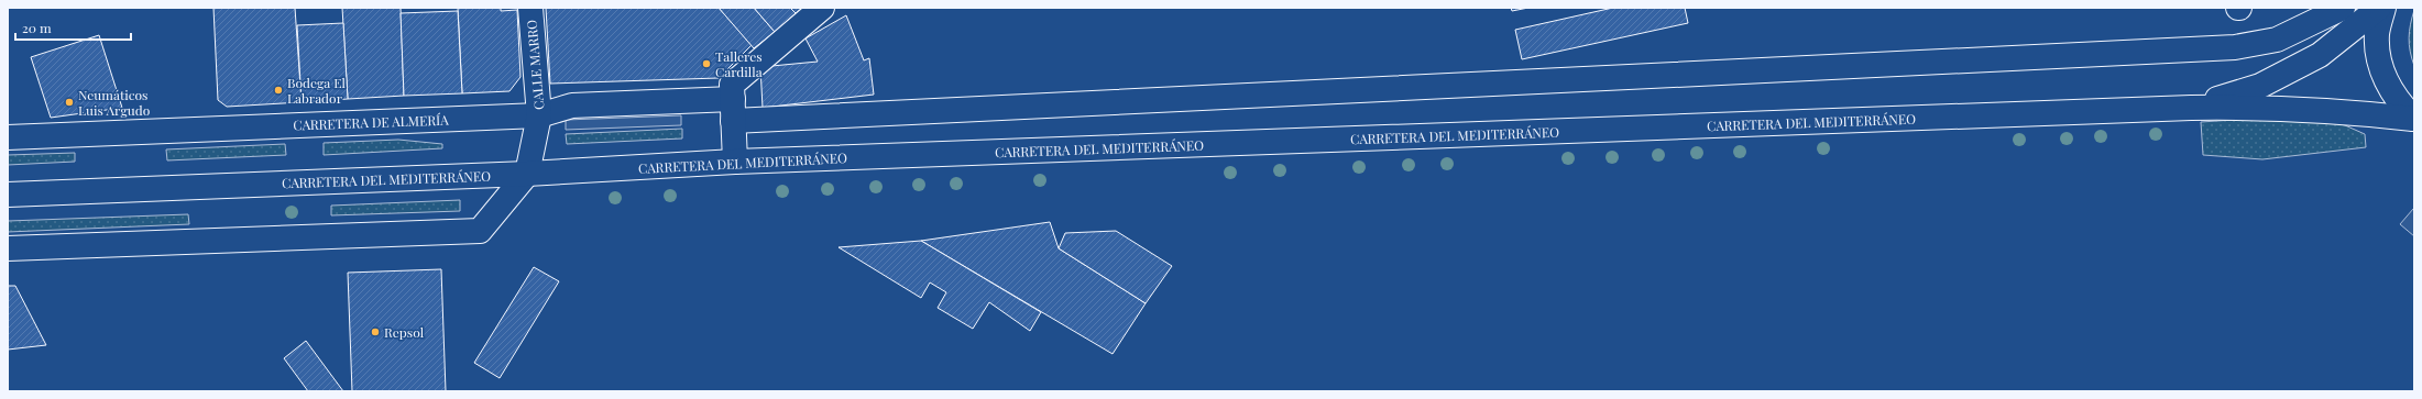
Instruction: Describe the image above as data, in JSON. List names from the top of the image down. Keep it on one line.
{"streets":{"main road":["CALLE MARRO","CARRETERA DE ALMERÍA","CARRETERA DEL MEDITERRÁNEO"]},"crossings":[["CALLE MARRO","CARRETERA DE ALMERÍA"],["CALLE MARRO","CARRETERA DEL MEDITERRÁNEO"]],"places":["Talleres Cardilla","Bodega El Labrador","Neumáticos Luis Argudo","Repsol"],"scale_bar":"20 m"}
